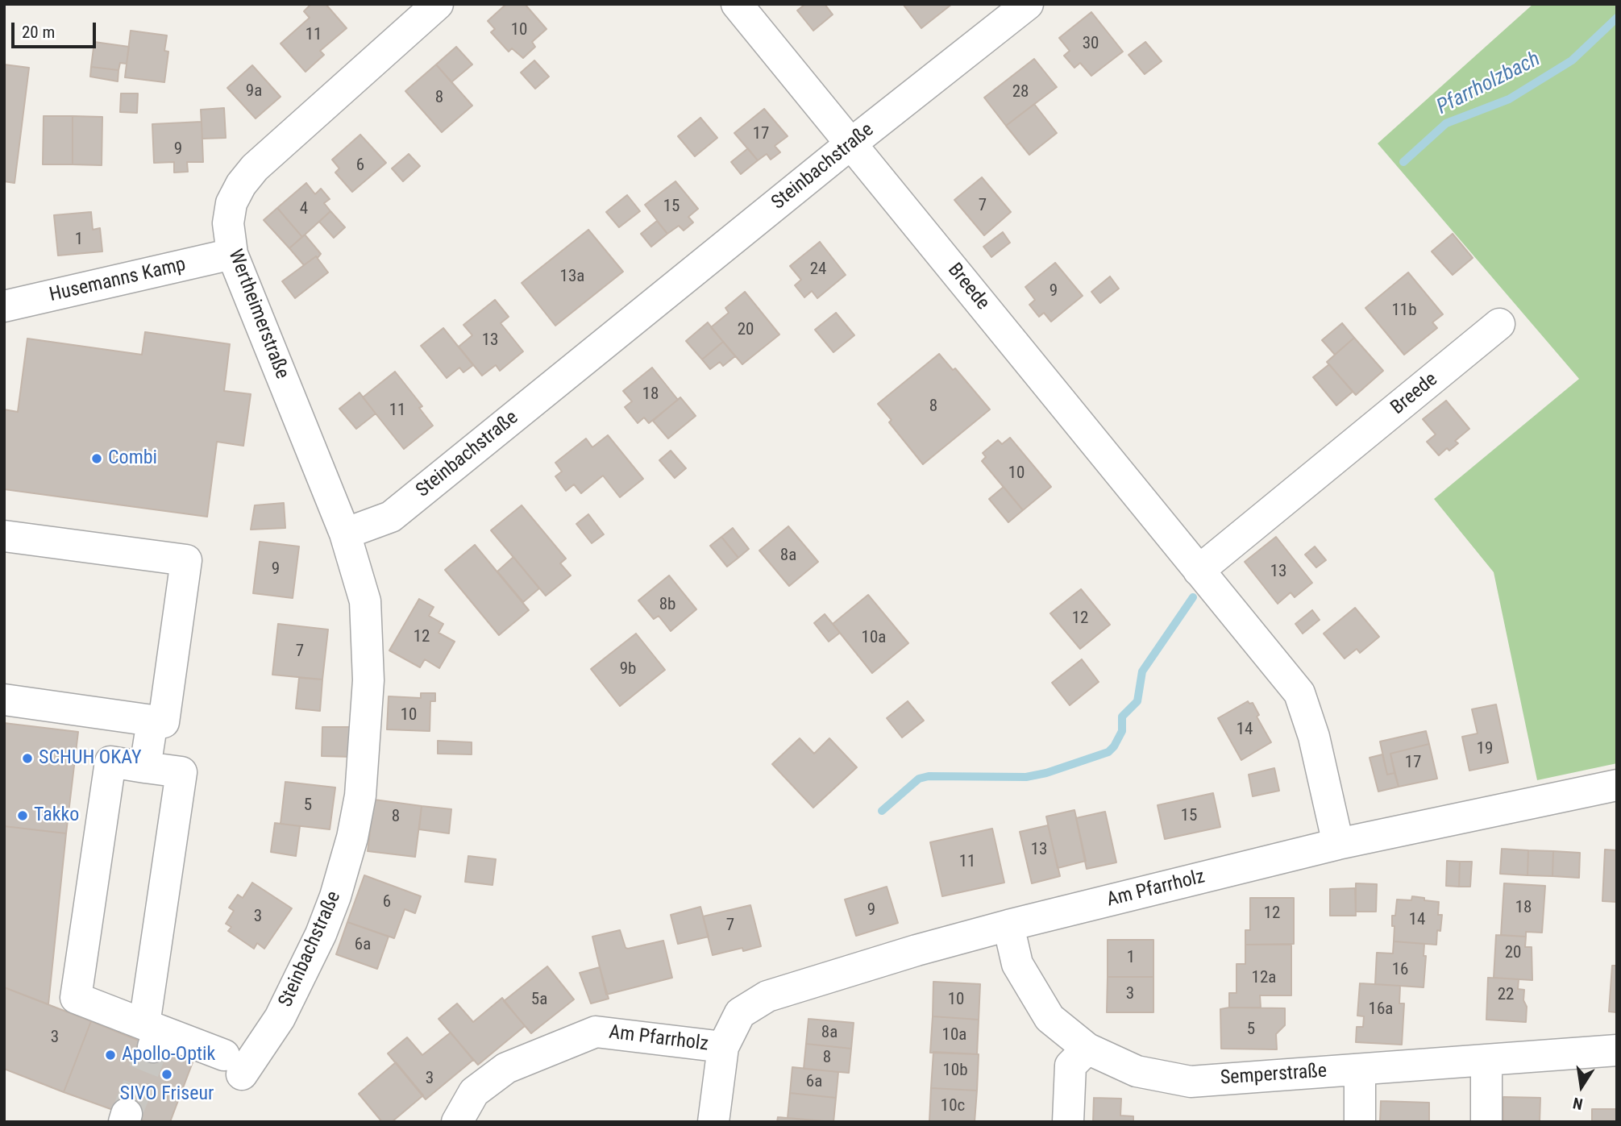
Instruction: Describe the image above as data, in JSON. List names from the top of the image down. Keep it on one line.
{"streets":{"street":["Steinbachstraße","Husemanns Kamp","Breede","Wertheimerstraße","Am Pfarrholz","Semperstraße"]},"crossings":[["Steinbachstraße","Breede"],["Steinbachstraße","Wertheimerstraße"],["Husemanns Kamp","Wertheimerstraße"],["Breede","Am Pfarrholz"],["Am Pfarrholz","Semperstraße"]],"water":["Pfarrholzbach"],"places":["Combi","SCHUH OKAY","Takko","Apollo-Optik","SIVO Friseur"],"house_numbers":["10","11","30","9a","28","8","17","9","6","7","15","4","1","24","13a","9","11b","20","13","18","8","11","10","8a","9","13","8b","12","12","10a","7","9b","10","14","19","17","5","15","8","13","11","6","18","9","12","3","14","7","6a","20","1","16","12a","3","22","5a","10","16a","5","8a","10a","3","8","10b","3","6a","10c"],"scale_bar":"20 m","north":"bottom"}
